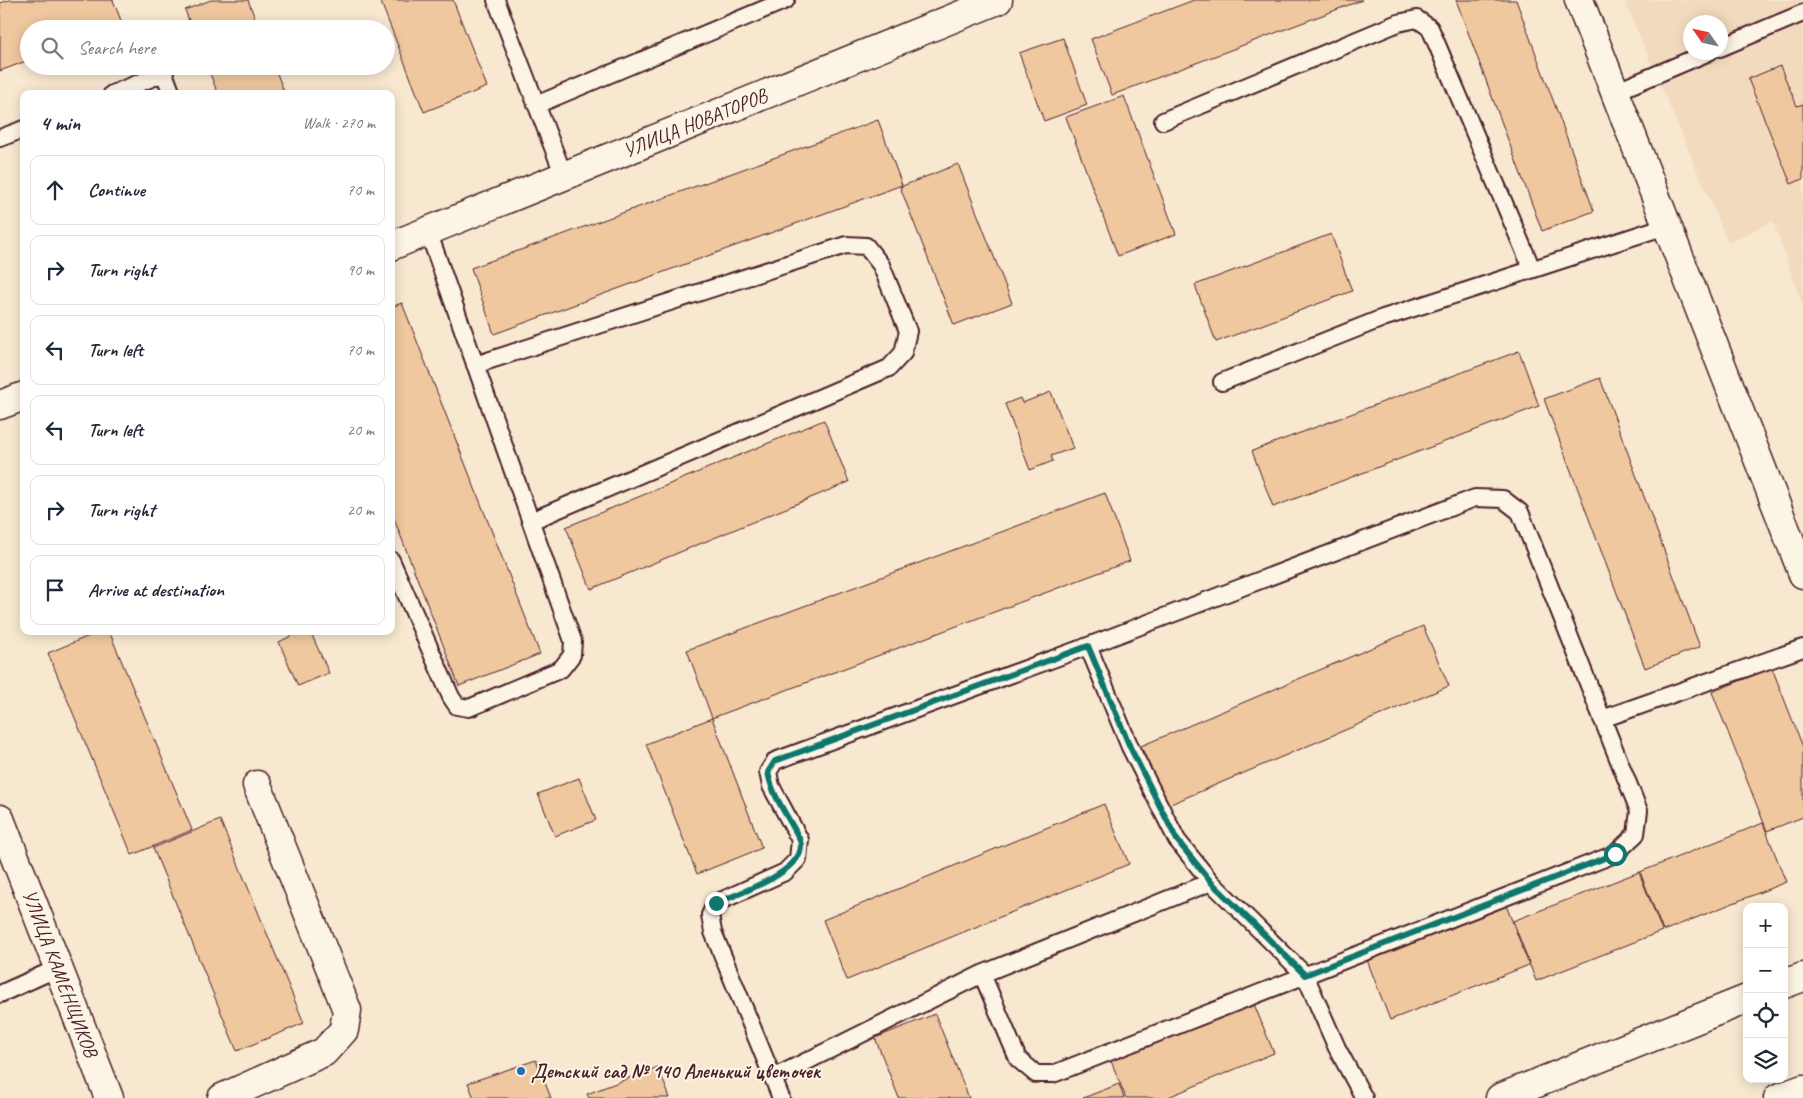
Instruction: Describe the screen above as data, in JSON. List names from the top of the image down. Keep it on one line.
{"streets":{"street":["УЛИЦА НОВАТОРОВ","УЛИЦА КАМЕНЩИКОВ"]},"places":["Детский сад № 140 Аленький цветочек"],"north":"top left","page":{"search":"Search here","heading":["4 min","Walk · 270 m"],"list":[["Continue","70 m"],["Turn right","90 m"],["Turn left","70 m"],["Turn left","20 m"],["Turn right","20 m"],"Arrive at destination"],"map_buttons":["+","−"]}}
